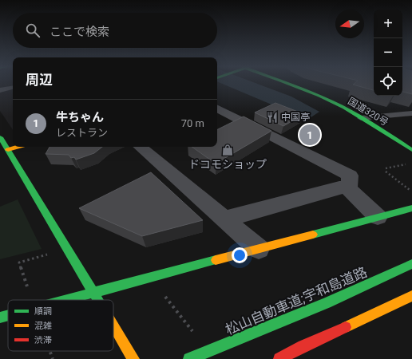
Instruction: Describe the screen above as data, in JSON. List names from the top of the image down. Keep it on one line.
{"streets":{"main road":["国道320号","松山自動車道;宇和島道路"]},"places":{"restaurant":["中国亭"],"shop":["ドコモショップ"]},"legend":["順調","混雑","渋滞"],"north":"left","page":{"map_buttons":["+","−"],"search":"ここで検索","heading":"周辺","list":[{"mark":"1","name":"牛ちゃん","note":"レストラン","value":"70 m"}],"pins":"1"}}
